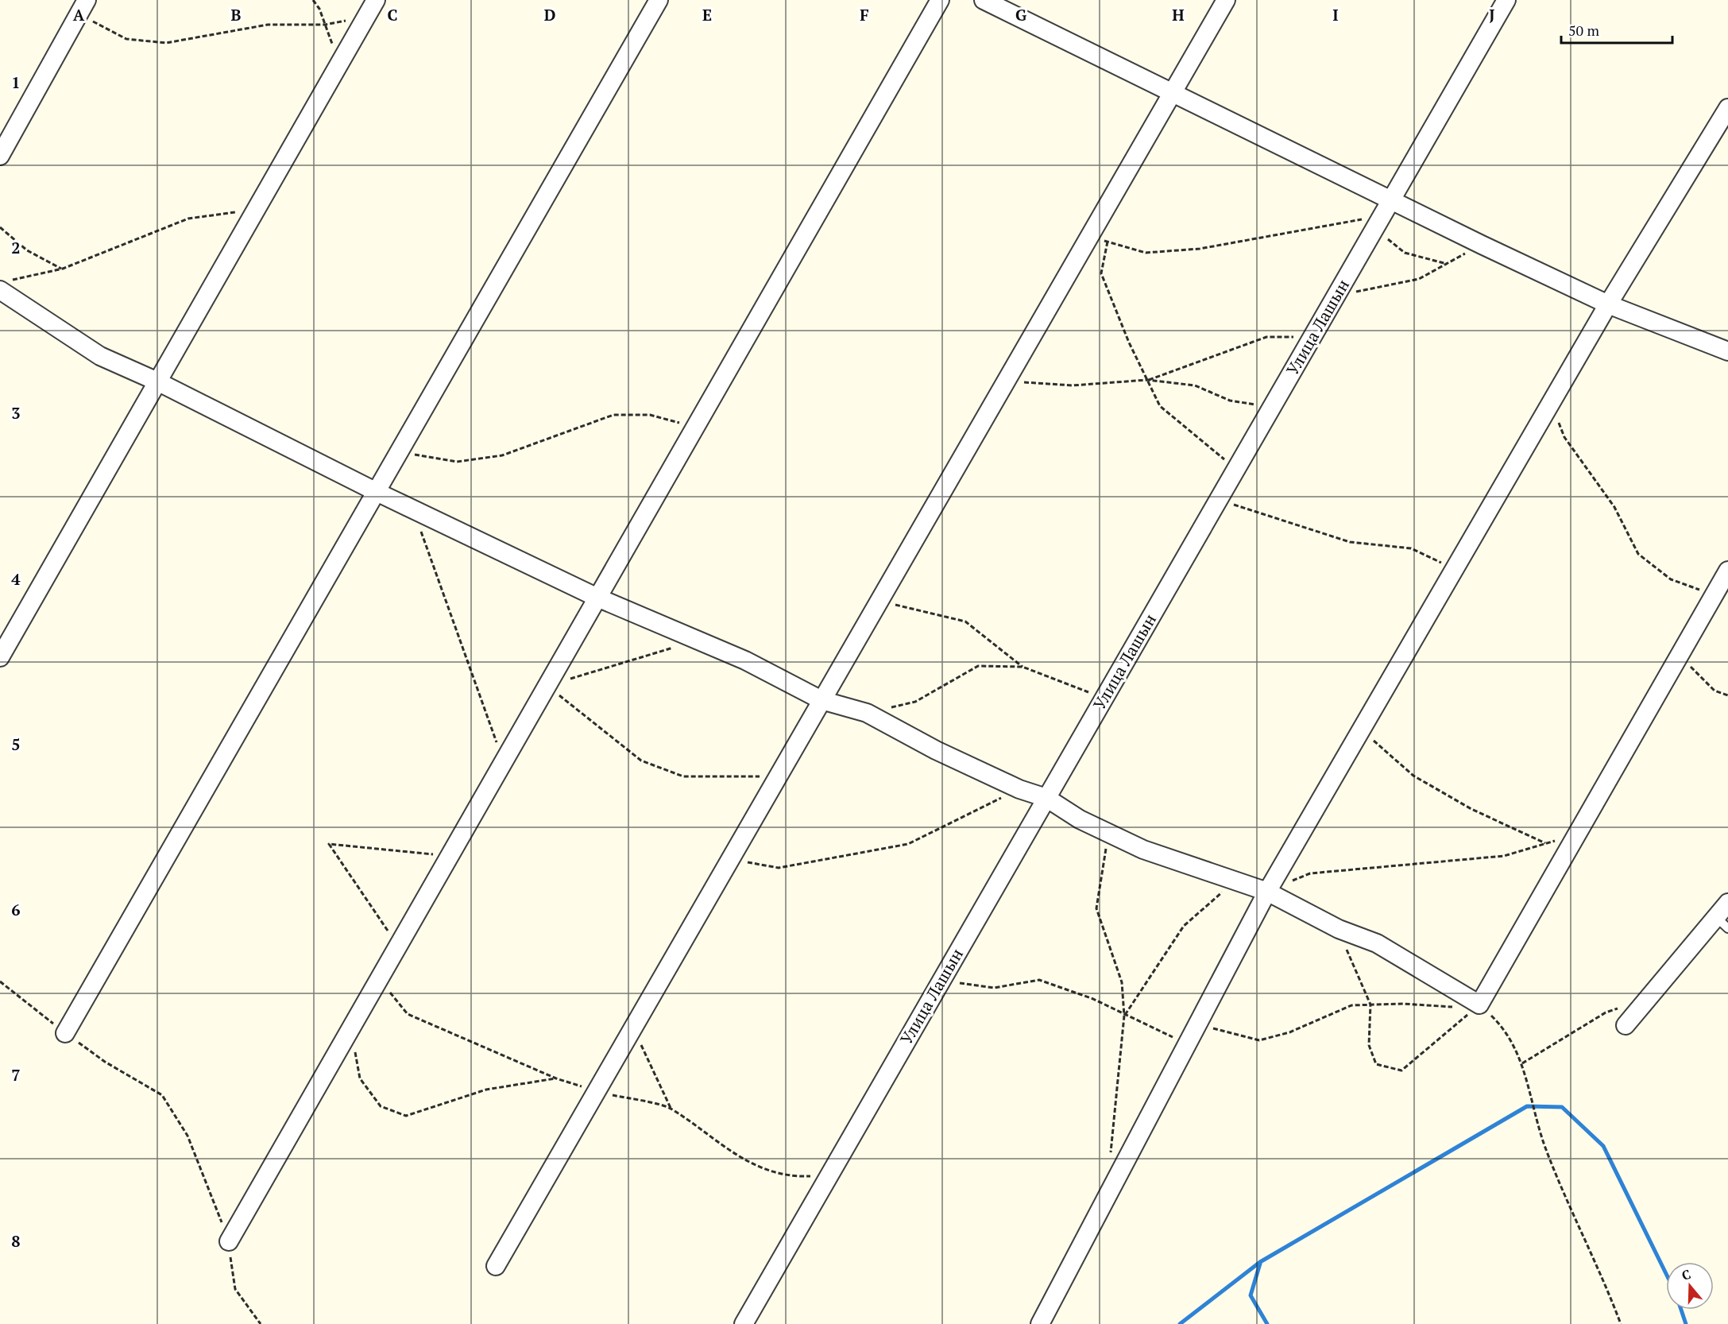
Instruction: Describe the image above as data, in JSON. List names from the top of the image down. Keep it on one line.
{"streets":{"street":["Улица Лашын"]},"scale_bar":"50 m","north":"top","grid":{"columns":["A","B","C","D","E","F","G","H","I","J"],"rows":["1","2","3","4","5","6","7","8"]}}
